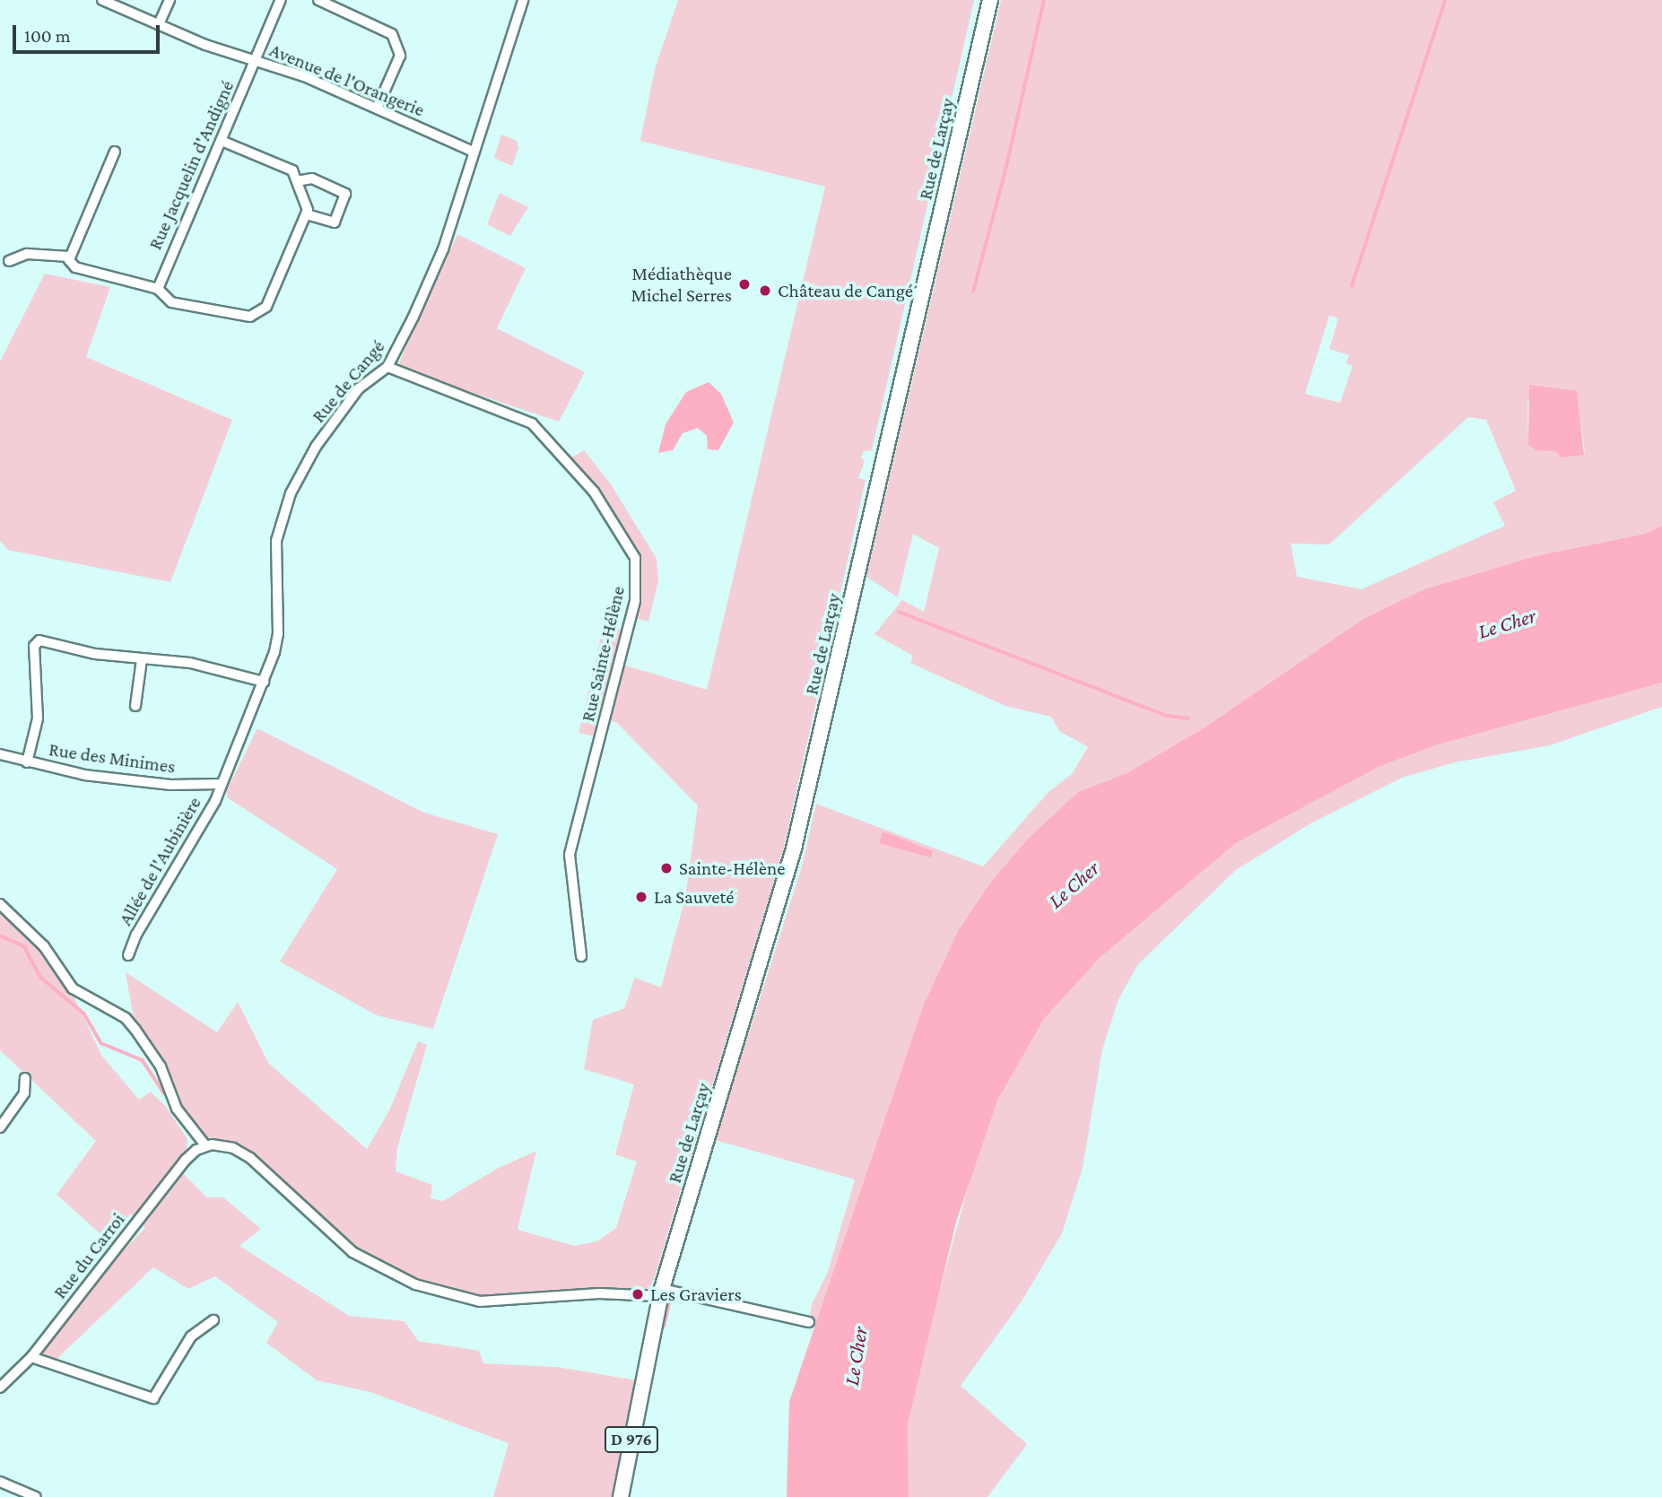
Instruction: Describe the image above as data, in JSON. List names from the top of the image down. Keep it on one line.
{"streets":{"main road":["Rue de Larçay","D 976"],"street":["Avenue de l'Orangerie","Rue Jacquelin d'Andigné","Rue de Cangé","Rue Sainte-Hélène","Rue des Minimes","Allée de l'Aubinière","Rue du Carroi"]},"crossings":[["Avenue de l'Orangerie","Rue Jacquelin d'Andigné"],["Avenue de l'Orangerie","Rue de Cangé"],["Rue de Larçay","D 976"],["Rue de Cangé","Rue Sainte-Hélène"],["Rue de Cangé","Rue des Minimes"],["Rue de Cangé","Allée de l'Aubinière"],["Rue des Minimes","Allée de l'Aubinière"]],"water":["Le Cher"],"places":["Médiathèque Michel Serres","Château de Cangé","Sainte-Hélène","La Sauveté","Les Graviers"],"scale_bar":"100 m"}
